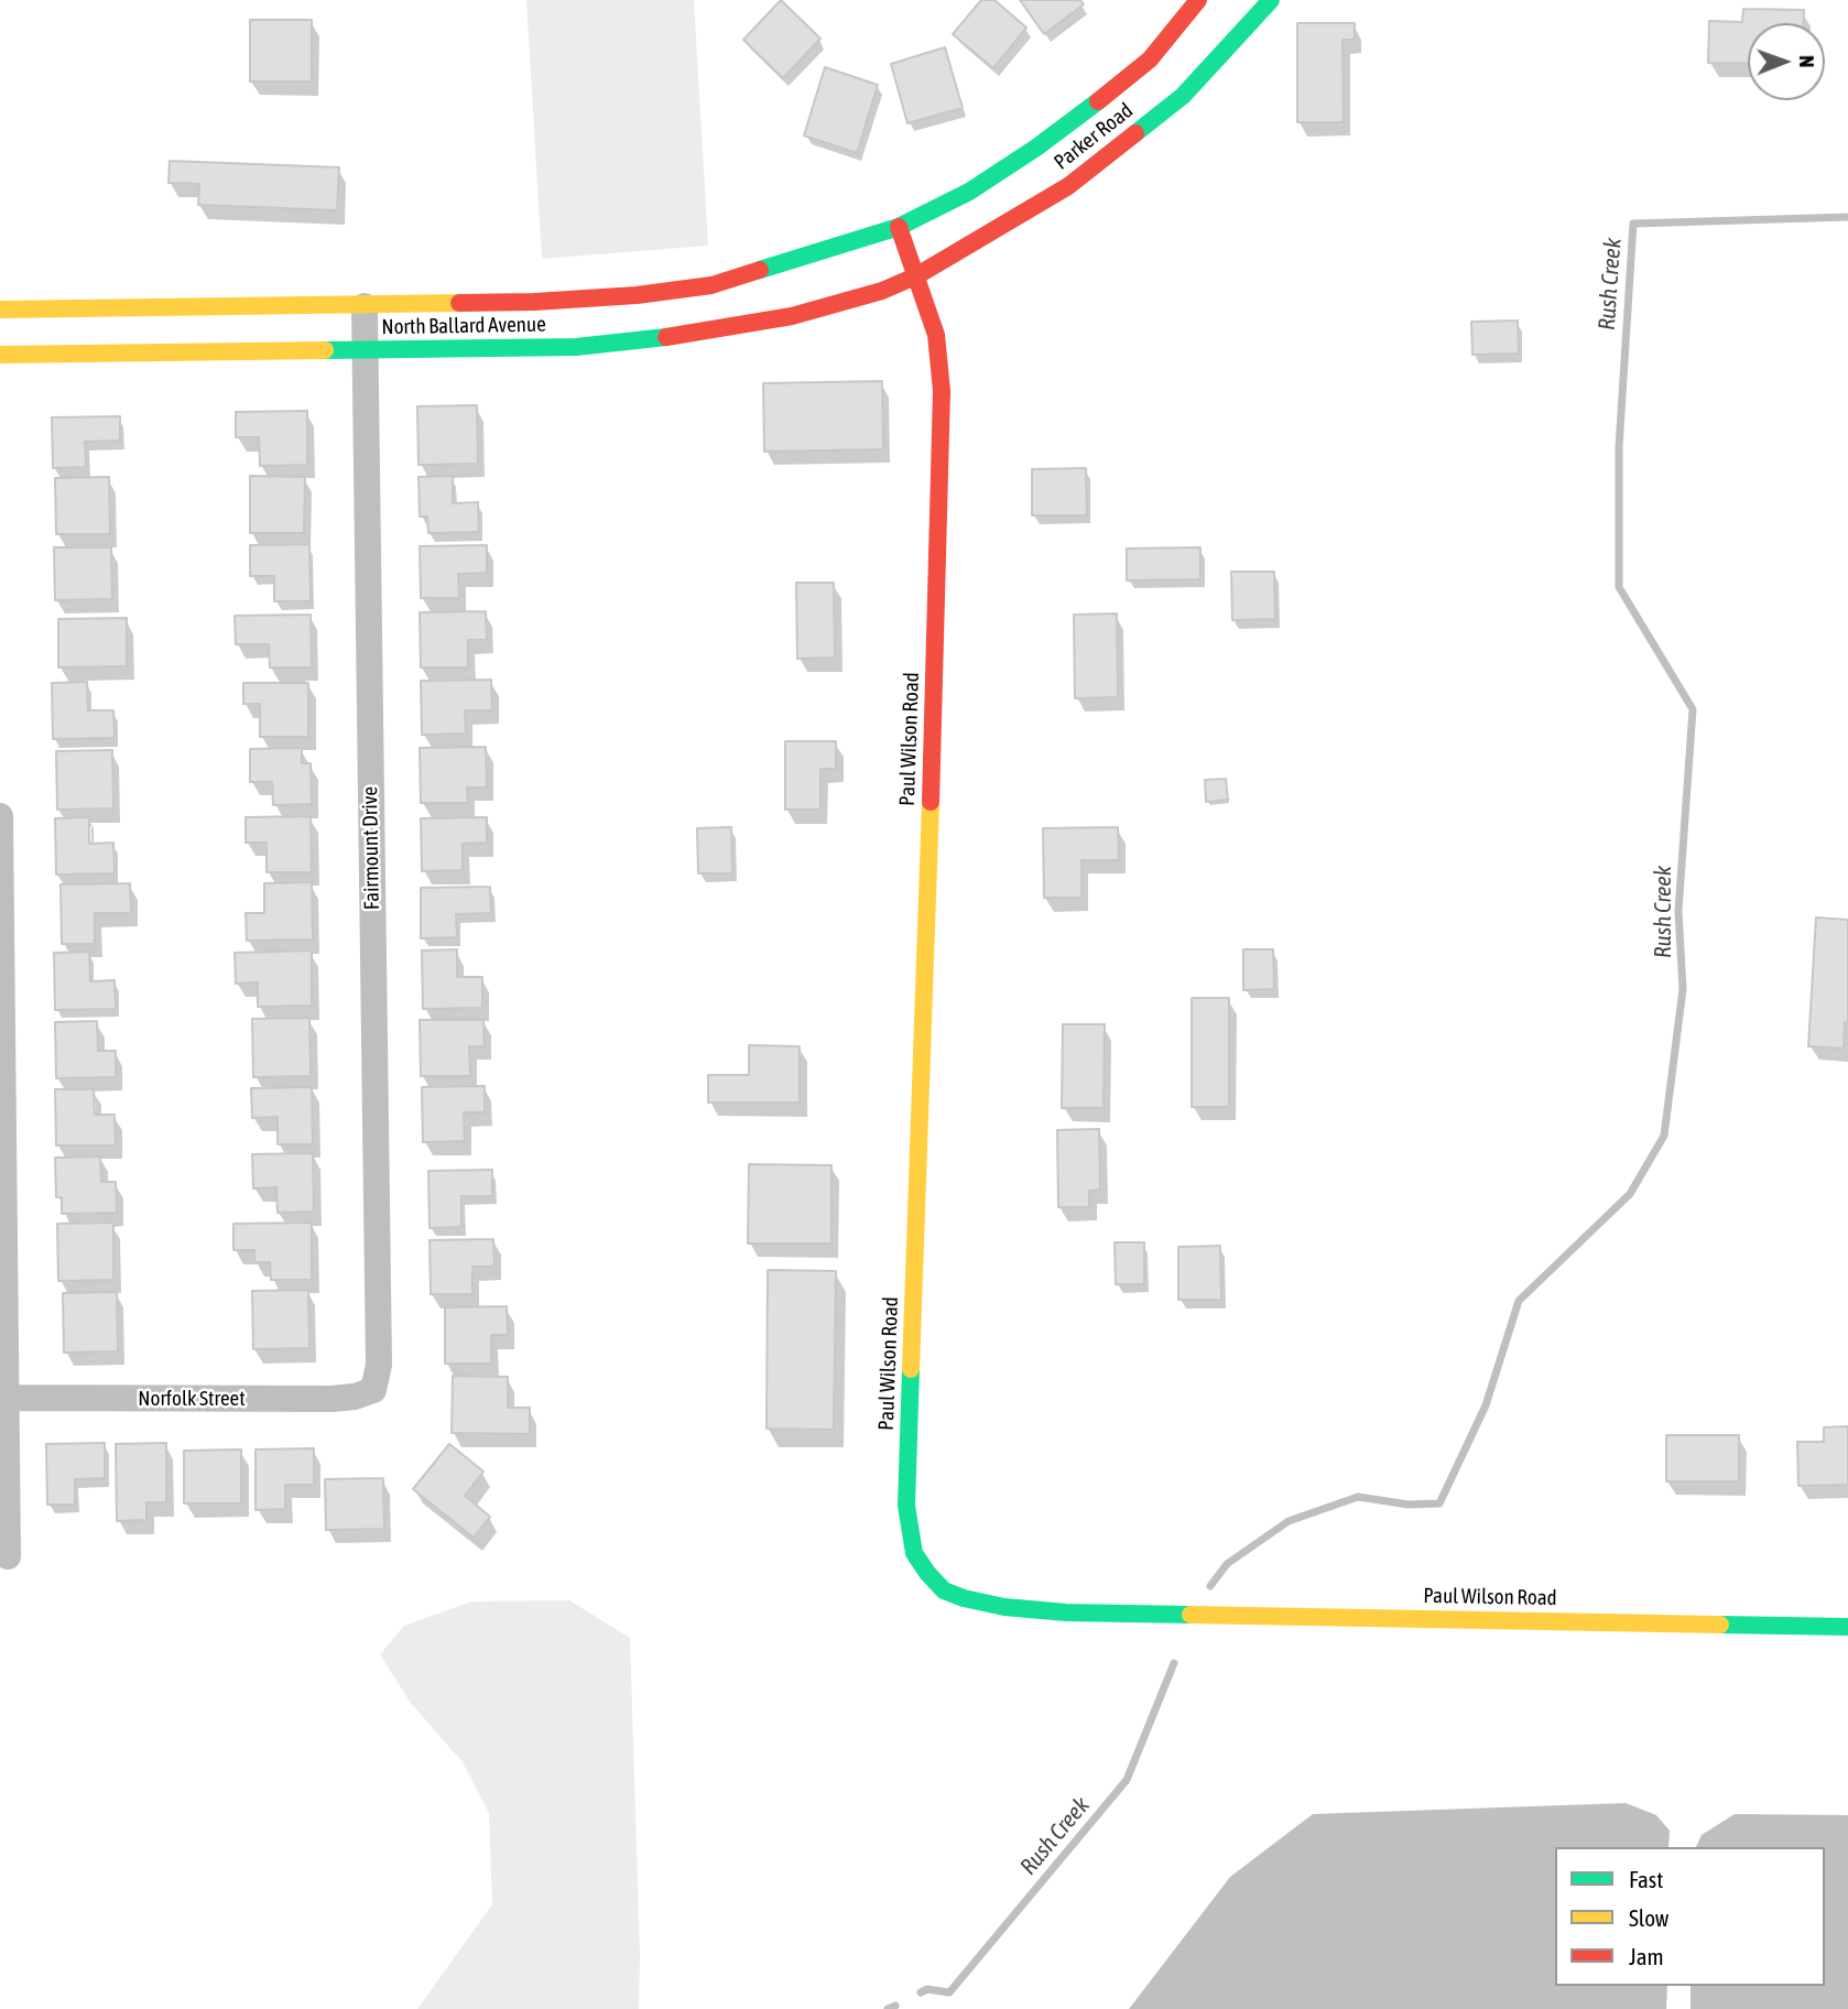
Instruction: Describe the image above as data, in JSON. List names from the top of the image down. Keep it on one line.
{"streets":{"main road":["Parker Road","North Ballard Avenue","Paul Wilson Road"],"street":["Fairmount Drive","Norfolk Street"]},"crossings":[["Parker Road","North Ballard Avenue"],["Parker Road","Paul Wilson Road"],["North Ballard Avenue","Paul Wilson Road"],["North Ballard Avenue","Fairmount Drive"],["Fairmount Drive","Norfolk Street"]],"water":["Rush Creek"],"legend":["Fast","Slow","Jam"],"north":"right"}
